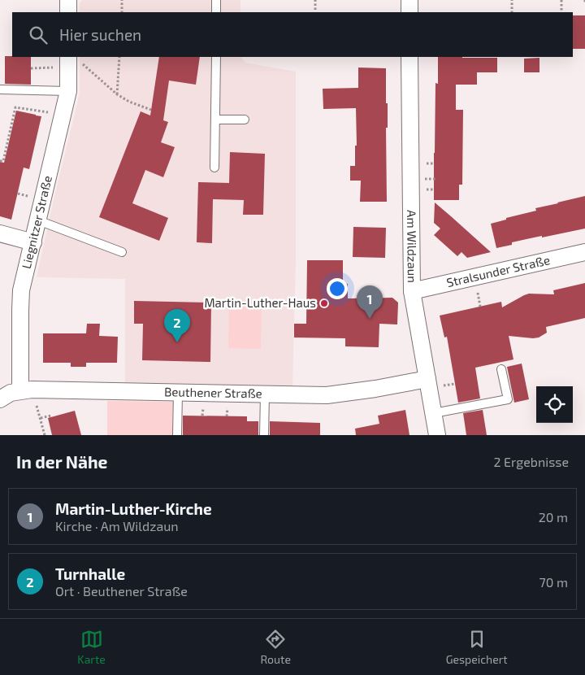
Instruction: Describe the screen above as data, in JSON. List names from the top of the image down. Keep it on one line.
{"streets":{"street":["Liegnitzer Straße","Am Wildzaun","Stralsunder Straße","Beuthener Straße"]},"crossings":[["Liegnitzer Straße","Beuthener Straße"],["Am Wildzaun","Stralsunder Straße"],["Am Wildzaun","Beuthener Straße"]],"places":["Martin-Luther-Haus"],"page":{"search":"Hier suchen","pins":["1","2"],"heading":["In der Nähe","2 Ergebnisse"],"list":[{"mark":"1","name":"Martin-Luther-Kirche","note":"Kirche · Am Wildzaun","value":"20 m"},{"mark":"2","name":"Turnhalle","note":"Ort · Beuthener Straße","value":"70 m"}],"nav":["Karte","Route","Gespeichert"]}}
